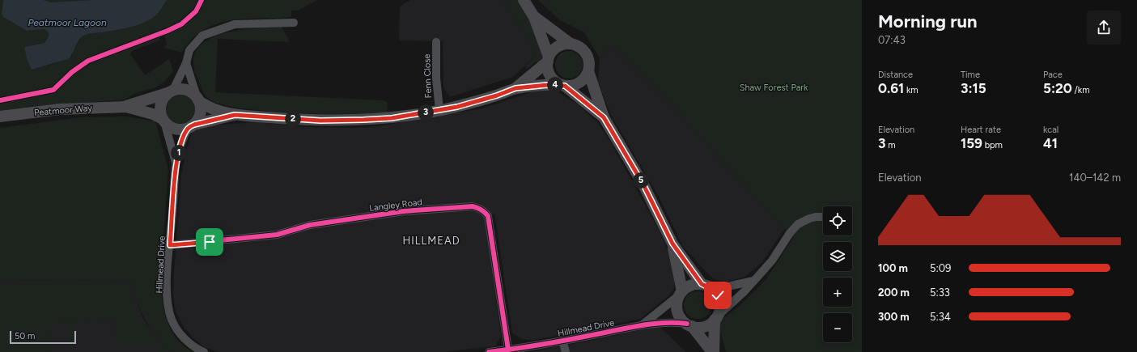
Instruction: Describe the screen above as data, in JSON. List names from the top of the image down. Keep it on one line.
{"streets":{"main road":["Peatmoor Way"],"street":["Fenn Close","Langley Road","Hillmead Drive"]},"crossings":[["Peatmoor Way","Hillmead Drive"],["Langley Road","Hillmead Drive"]],"districts":["HILLMEAD"],"water":["Peatmoor Lagoon"],"parks":["Shaw Forest Park"],"scale_bar":"50 m","page":{"heading":["Morning run","07:43"],"stats":[["Distance","0.61 km"],["Time","3:15"],["Pace","5:20 /km"],["Elevation","3 m"],["Heart rate","159 bpm"],["kcal","41"]],"pins":["4","3","2","1","5"],"chart":["Elevation","140–142 m"],"map_buttons":["+","−"],"list":[{"name":"100 m","note":"5:09"},{"name":"200 m","note":"5:33"},{"name":"300 m","note":"5:34"}],"scale":"50 m"}}
